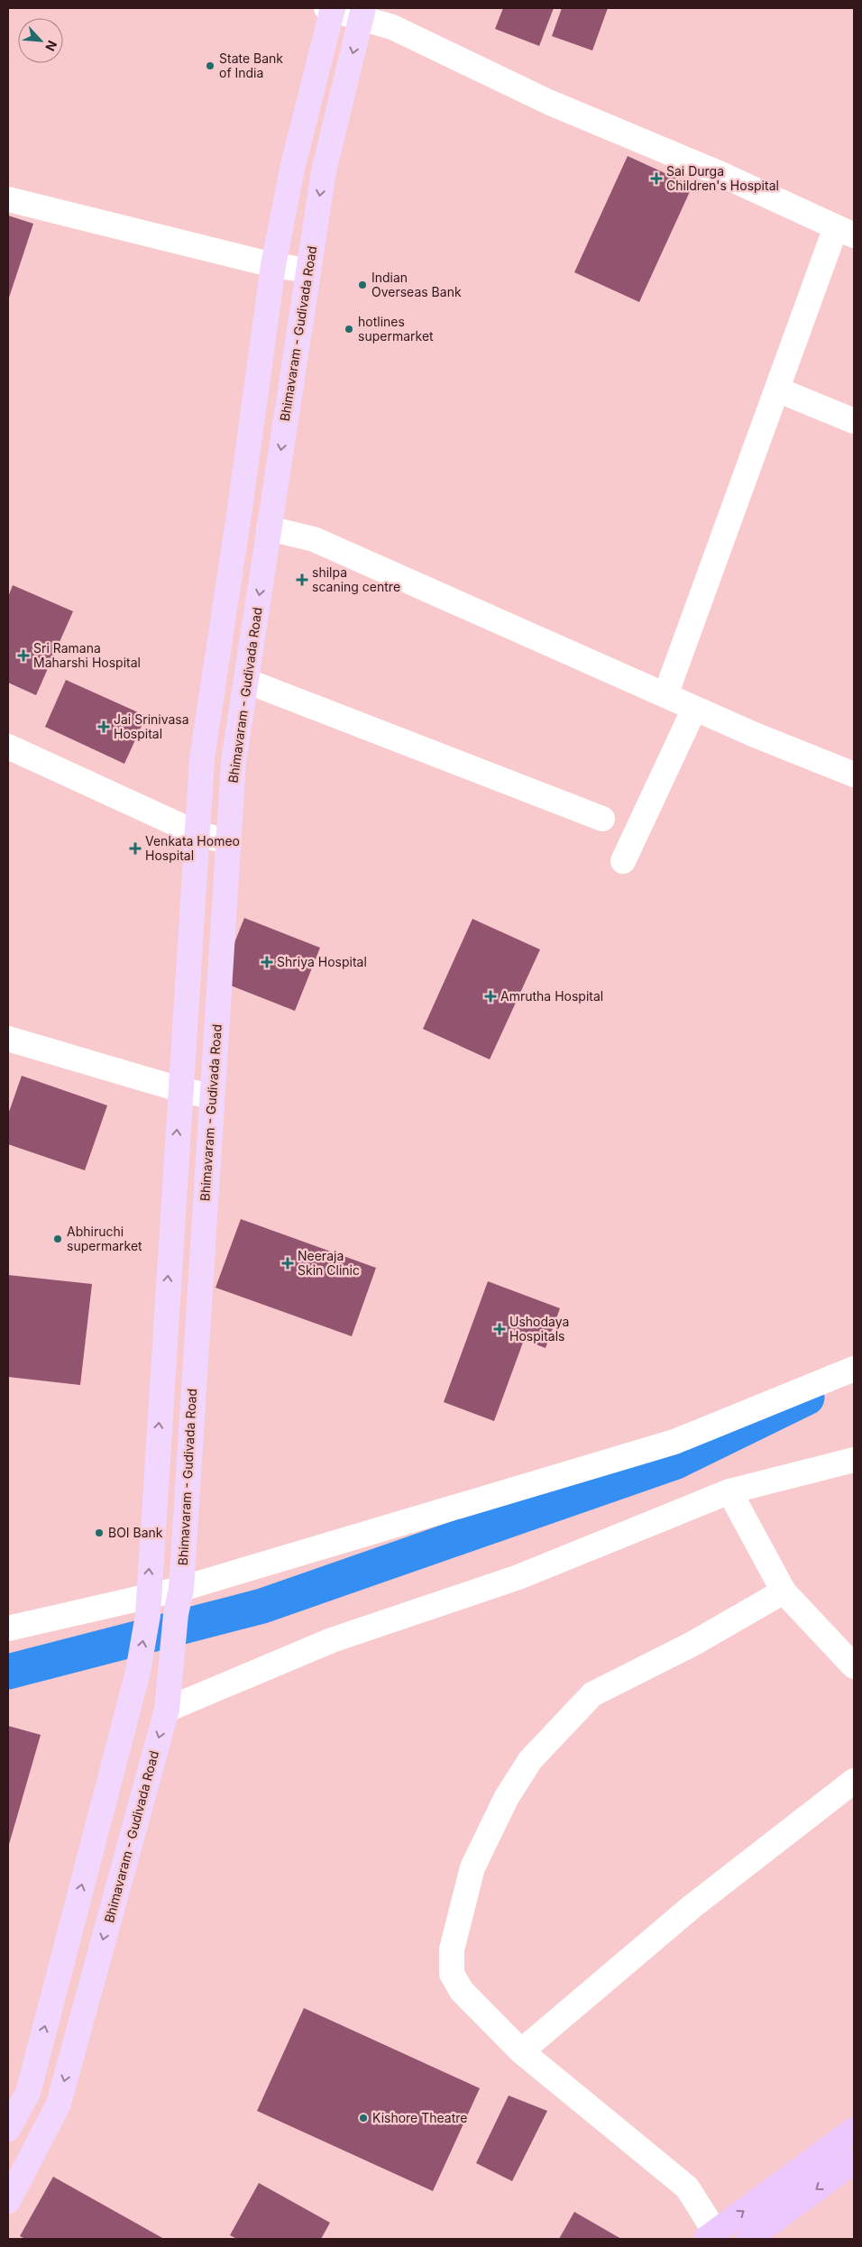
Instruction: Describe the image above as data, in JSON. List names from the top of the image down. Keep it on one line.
{"streets":{"main road":["Bhimavaram - Gudivada Road"]},"places":{"other":["State Bank of India","Indian Overseas Bank","hotlines supermarket","Abhiruchi supermarket","BOI Bank","Kishore Theatre"],"health":["Sai Durga Children's Hospital","shilpa scaning centre","Sri Ramana Maharshi Hospital","Jai Srinivasa Hospital","Venkata Homeo Hospital","Shriya Hospital","Amrutha Hospital","Neeraja Skin Clinic","Ushodaya Hospitals"]},"north":"bottom right"}
